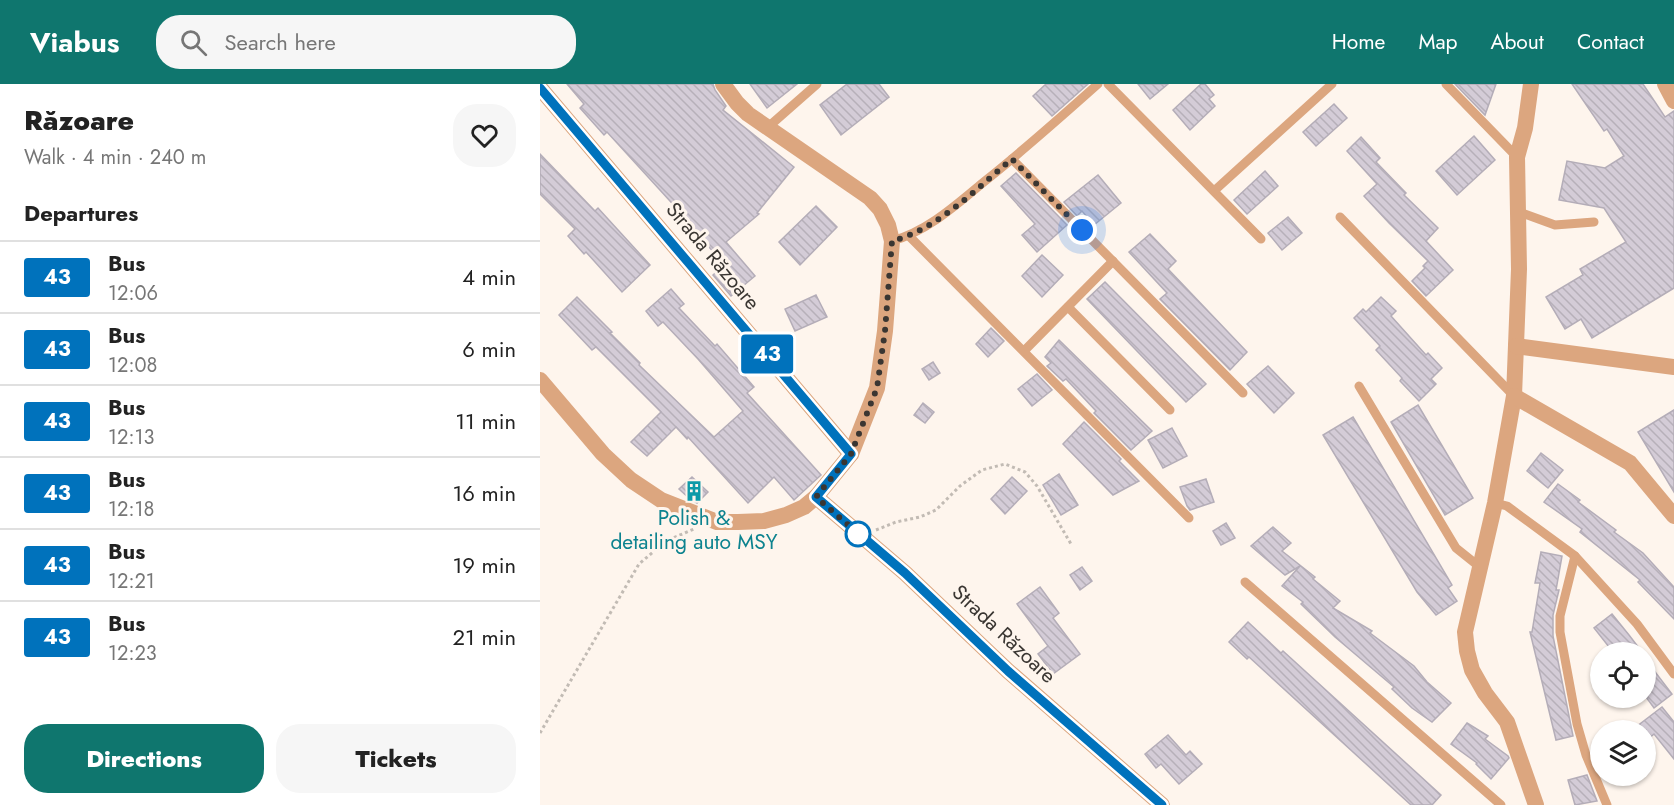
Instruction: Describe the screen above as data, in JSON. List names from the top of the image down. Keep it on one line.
{"streets":{"street":["Strada Răzoare"]},"places":{"building":["Polish & detailing auto MSY"]},"lines":["bus line 43"],"page":{"header":"Viabus","search":"Search here","nav":["Home","Map","About","Contact"],"heading":[["Răzoare","Walk · 4 min · 240 m"],"Departures"],"on_map":"43","list":[{"mark":"43","name":"Bus","note":"12:06","value":"4 min"},{"mark":"43","name":"Bus","note":"12:08","value":"6 min"},{"mark":"43","name":"Bus","note":"12:13","value":"11 min"},{"mark":"43","name":"Bus","note":"12:18","value":"16 min"},{"mark":"43","name":"Bus","note":"12:21","value":"19 min"},{"mark":"43","name":"Bus","note":"12:23","value":"21 min"}],"buttons":["Directions","Tickets"]}}
